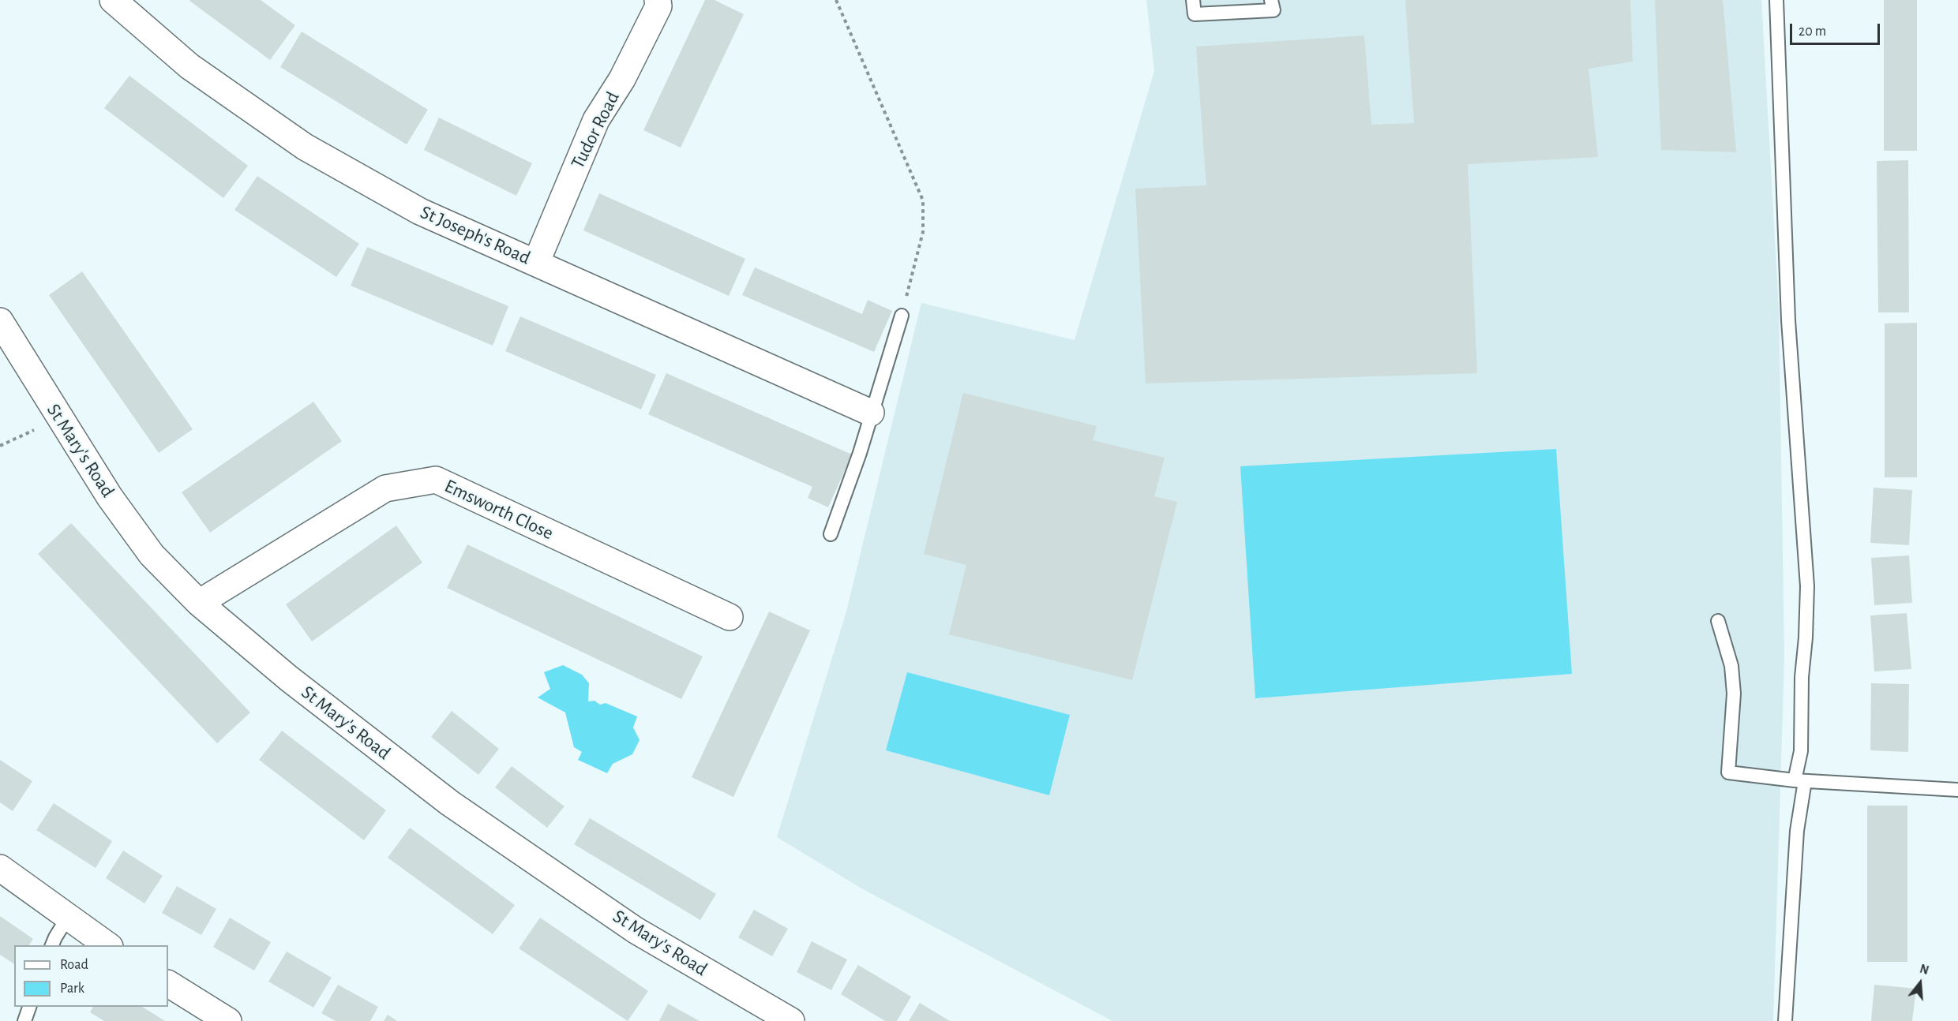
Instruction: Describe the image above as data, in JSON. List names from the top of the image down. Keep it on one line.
{"streets":{"street":["Tudor Road","St Joseph's Road","St Mary's Road","Emsworth Close"]},"crossings":[["Tudor Road","St Joseph's Road"],["St Mary's Road","Emsworth Close"]],"legend":["Road","Park"],"scale_bar":"20 m","north":"top"}
